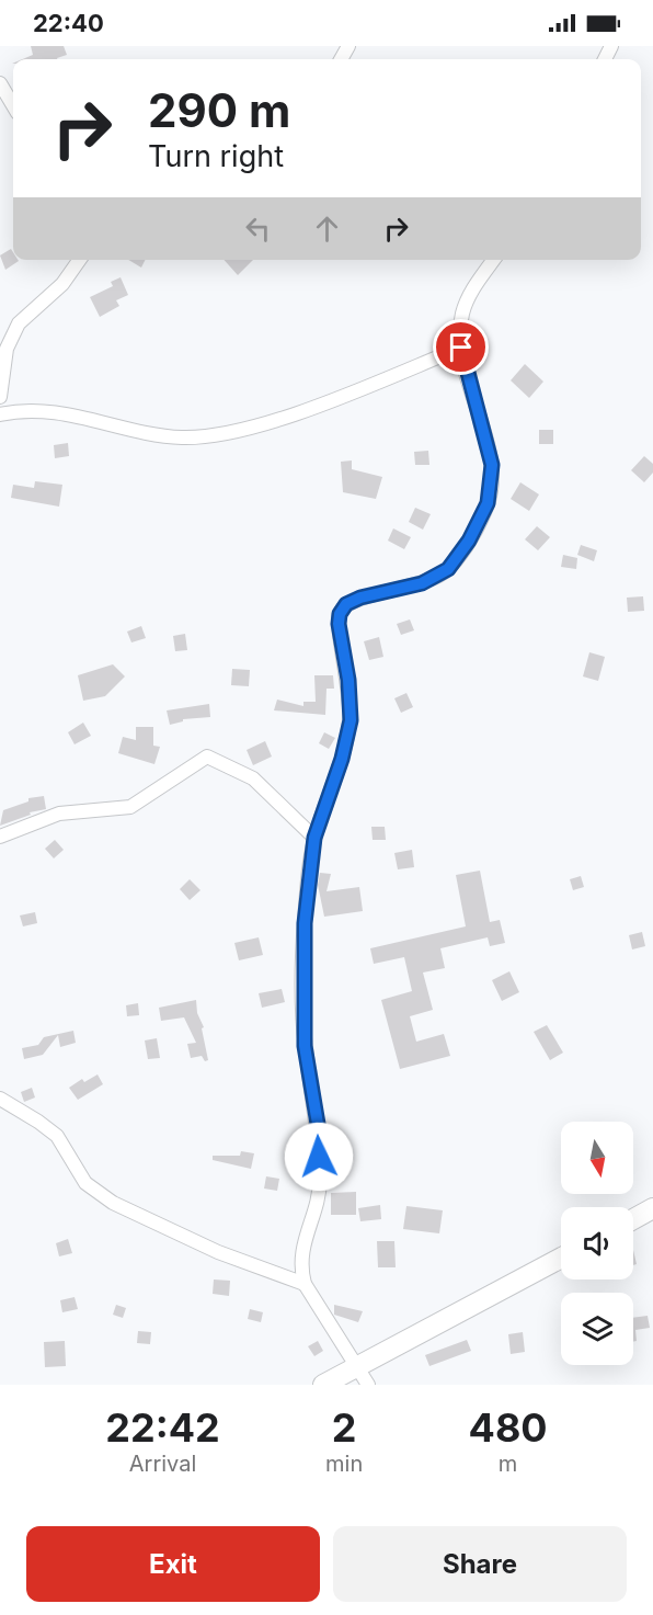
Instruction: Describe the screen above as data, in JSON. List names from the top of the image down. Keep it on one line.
{"north":"bottom","page":{"status":"22:40","turn":["290 m","Turn right"],"eta":["22:42","Arrival","2","min","480","m"],"buttons":["Exit","Share"]}}
